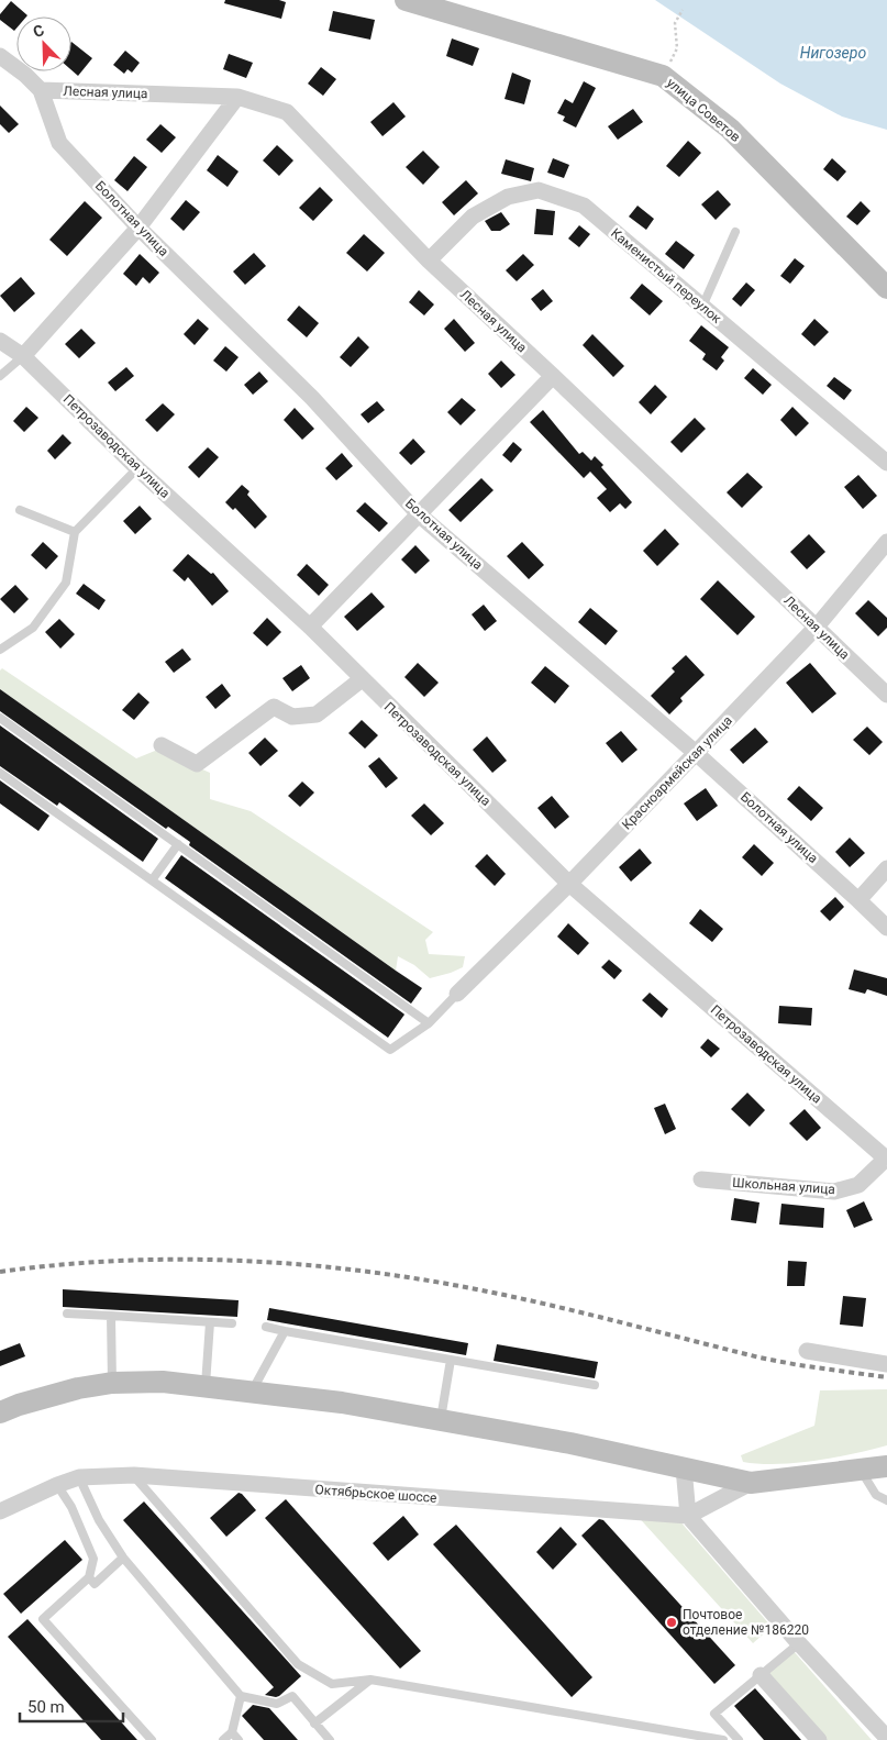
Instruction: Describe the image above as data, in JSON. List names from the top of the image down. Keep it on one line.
{"streets":{"main road":["улица Советов"],"street":["Лесная улица","Болотная улица","Каменистый переулок","Петрозаводская улица","Красноармейская улица","Школьная улица","Октябрьское шоссе"]},"crossings":[["Лесная улица","Болотная улица"],["Лесная улица","Каменистый переулок"],["Лесная улица","Красноармейская улица"],["Болотная улица","Красноармейская улица"],["Петрозаводская улица","Красноармейская улица"],["Петрозаводская улица","Школьная улица"]],"water":["Нигозеро"],"places":["Почтовое отделение №186220"],"scale_bar":"50 m","north":"top left"}
